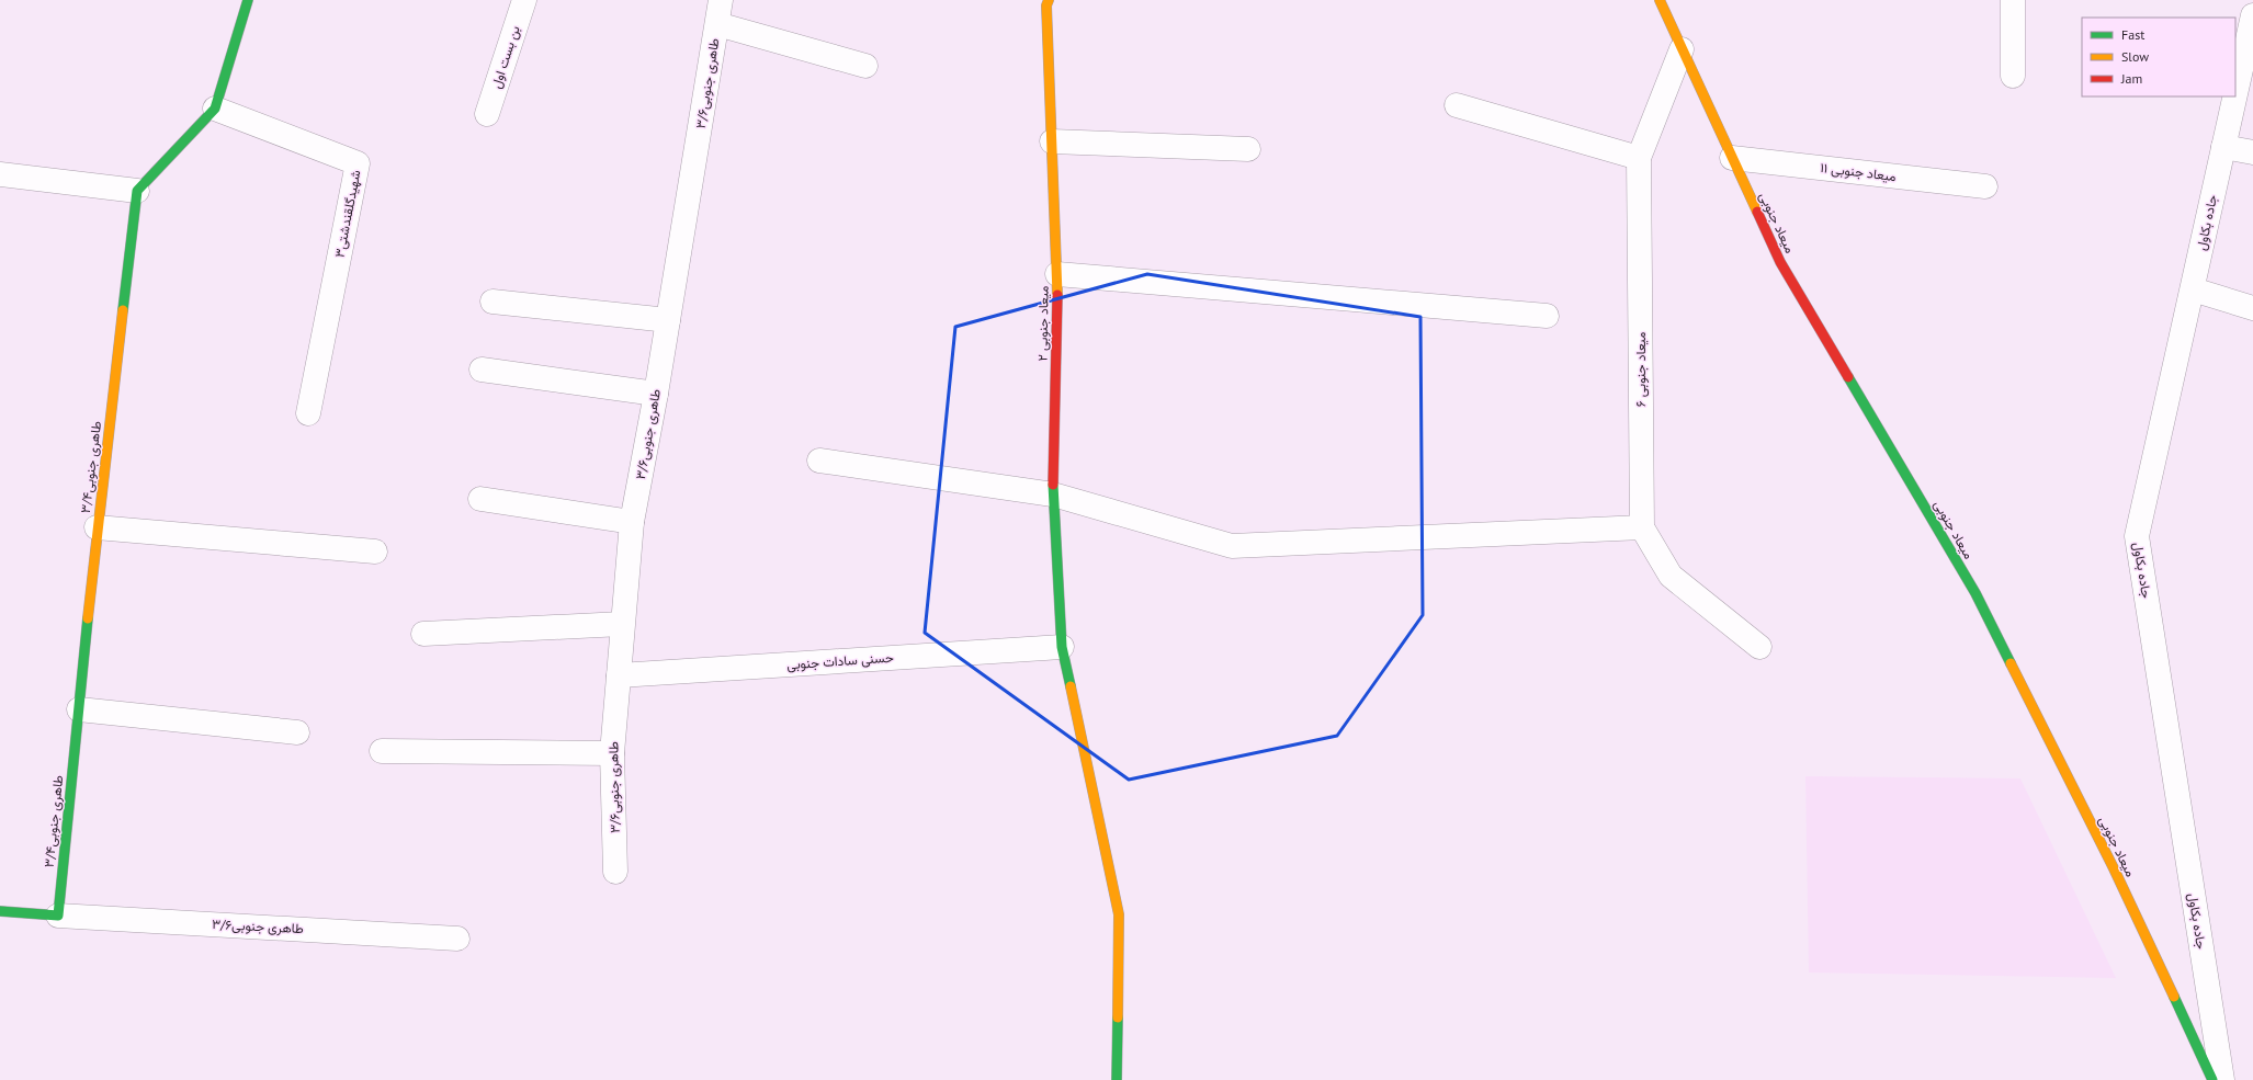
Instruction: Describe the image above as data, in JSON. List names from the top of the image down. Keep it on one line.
{"streets":{"street":["بن بست اول","طاهری جنوبی۳/۶","میعاد جنوبی ۱۱","شهیدگلقندشتی۳","میعاد جنوبی","جاده بکاول","میعاد جنوبی ۲","میعاد جنوبی ۶","طاهری جنوبی۳/۴","حسنی سادات جنوبی"]},"crossings":[["طاهری جنوبی۳/۶","طاهری جنوبی۳/۴"],["طاهری جنوبی۳/۶","حسنی سادات جنوبی"],["میعاد جنوبی ۱۱","میعاد جنوبی"],["میعاد جنوبی","میعاد جنوبی ۶"],["میعاد جنوبی ۲","حسنی سادات جنوبی"]],"legend":["Fast","Slow","Jam"]}
